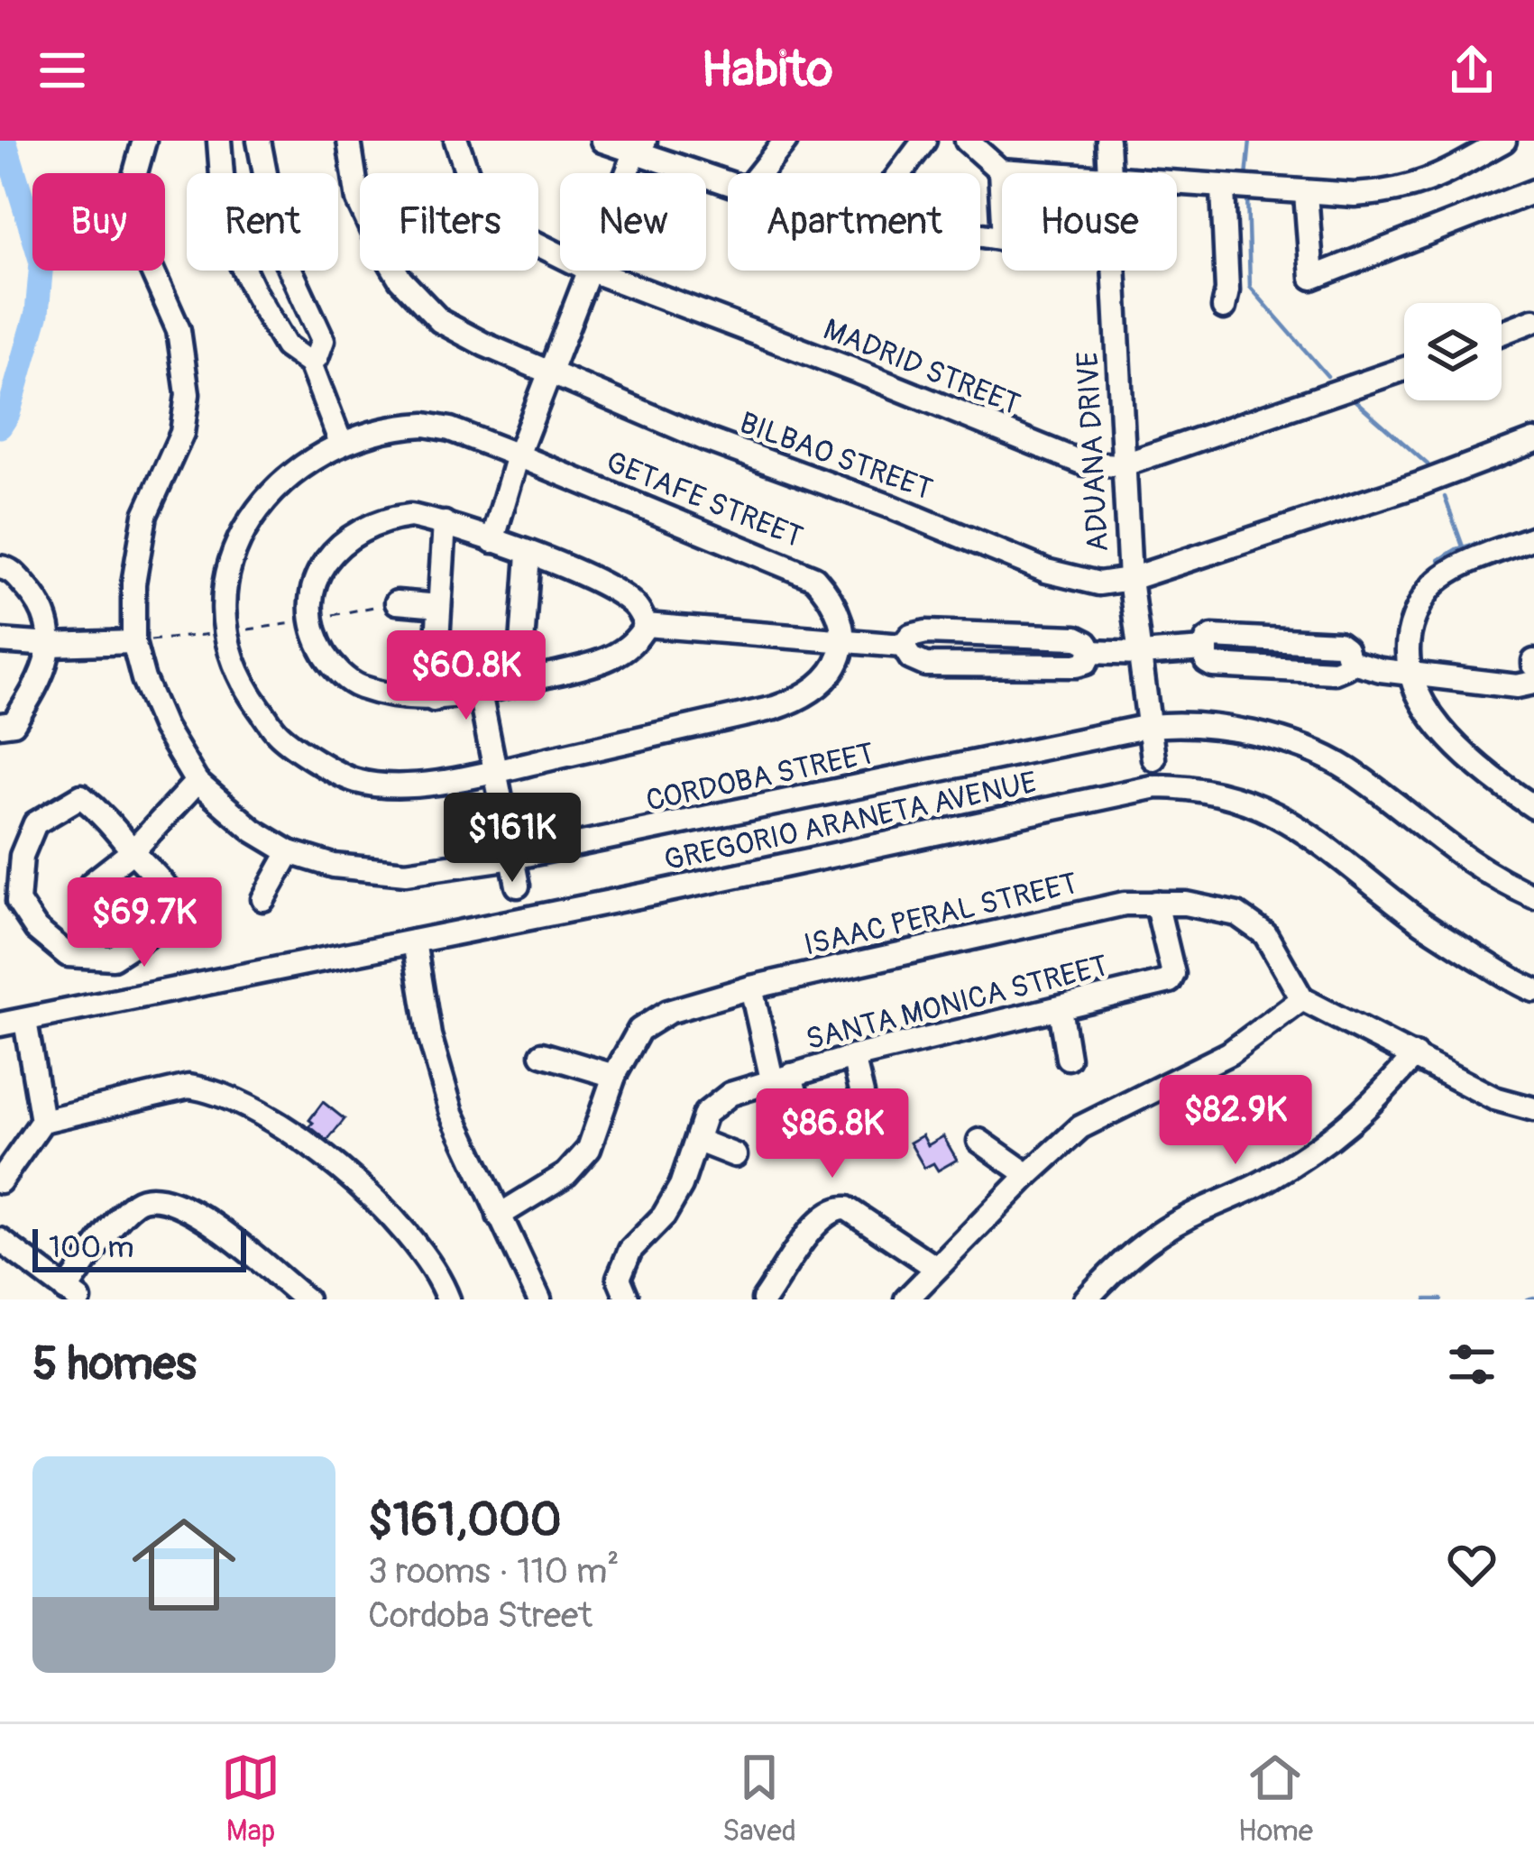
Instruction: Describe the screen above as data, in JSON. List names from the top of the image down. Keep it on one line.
{"streets":{"street":["MADRID STREET","ADUANA DRIVE","BILBAO STREET","GETAFE STREET","CORDOBA STREET","GREGORIO ARANETA AVENUE","ISAAC PERAL STREET","SANTA MONICA STREET"]},"crossings":[["MADRID STREET","ADUANA DRIVE"],["ADUANA DRIVE","BILBAO STREET"],["ADUANA DRIVE","CORDOBA STREET"],["ISAAC PERAL STREET","SANTA MONICA STREET"]],"scale_bar":"100 m","page":{"header":"Habito","chip":["Buy","Rent","Filters","New","Apartment","House"],"price":["$60.8K","$161K","$69.7K","$82.9K","$86.8K"],"scale":"100 m","heading":"5 homes","list":[{"name":"$161,000","note":"3 rooms · 110 m² · Cordoba Street"}],"tabs":["Map","Saved","Home"]}}
